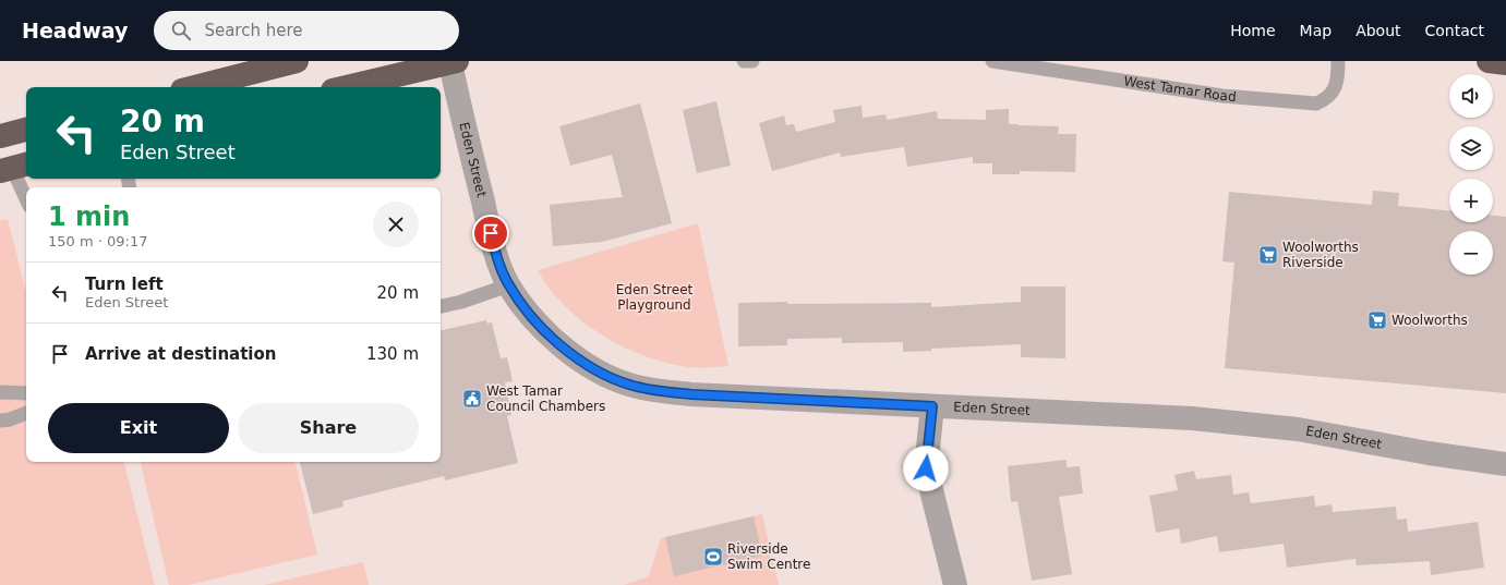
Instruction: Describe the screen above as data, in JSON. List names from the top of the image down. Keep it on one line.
{"streets":{"street":["Eden Street"],"lane":["West Tamar Road"]},"parks":["Eden Street Playground"],"places":{"supermarket":["Woolworths Riverside","Woolworths"],"public building":["West Tamar Council Chambers"],"sports":["Riverside Swim Centre"]},"page":{"header":"Headway","search":"Search here","nav":["Home","Map","About","Contact"],"map_buttons":["+","−"],"turn":["20 m","Eden Street"],"heading":["1 min","150 m · 09:17"],"list":[{"name":"Turn left","note":"Eden Street","value":"20 m"},{"name":"Arrive at destination","value":"130 m"}],"buttons":["Exit","Share"]}}
